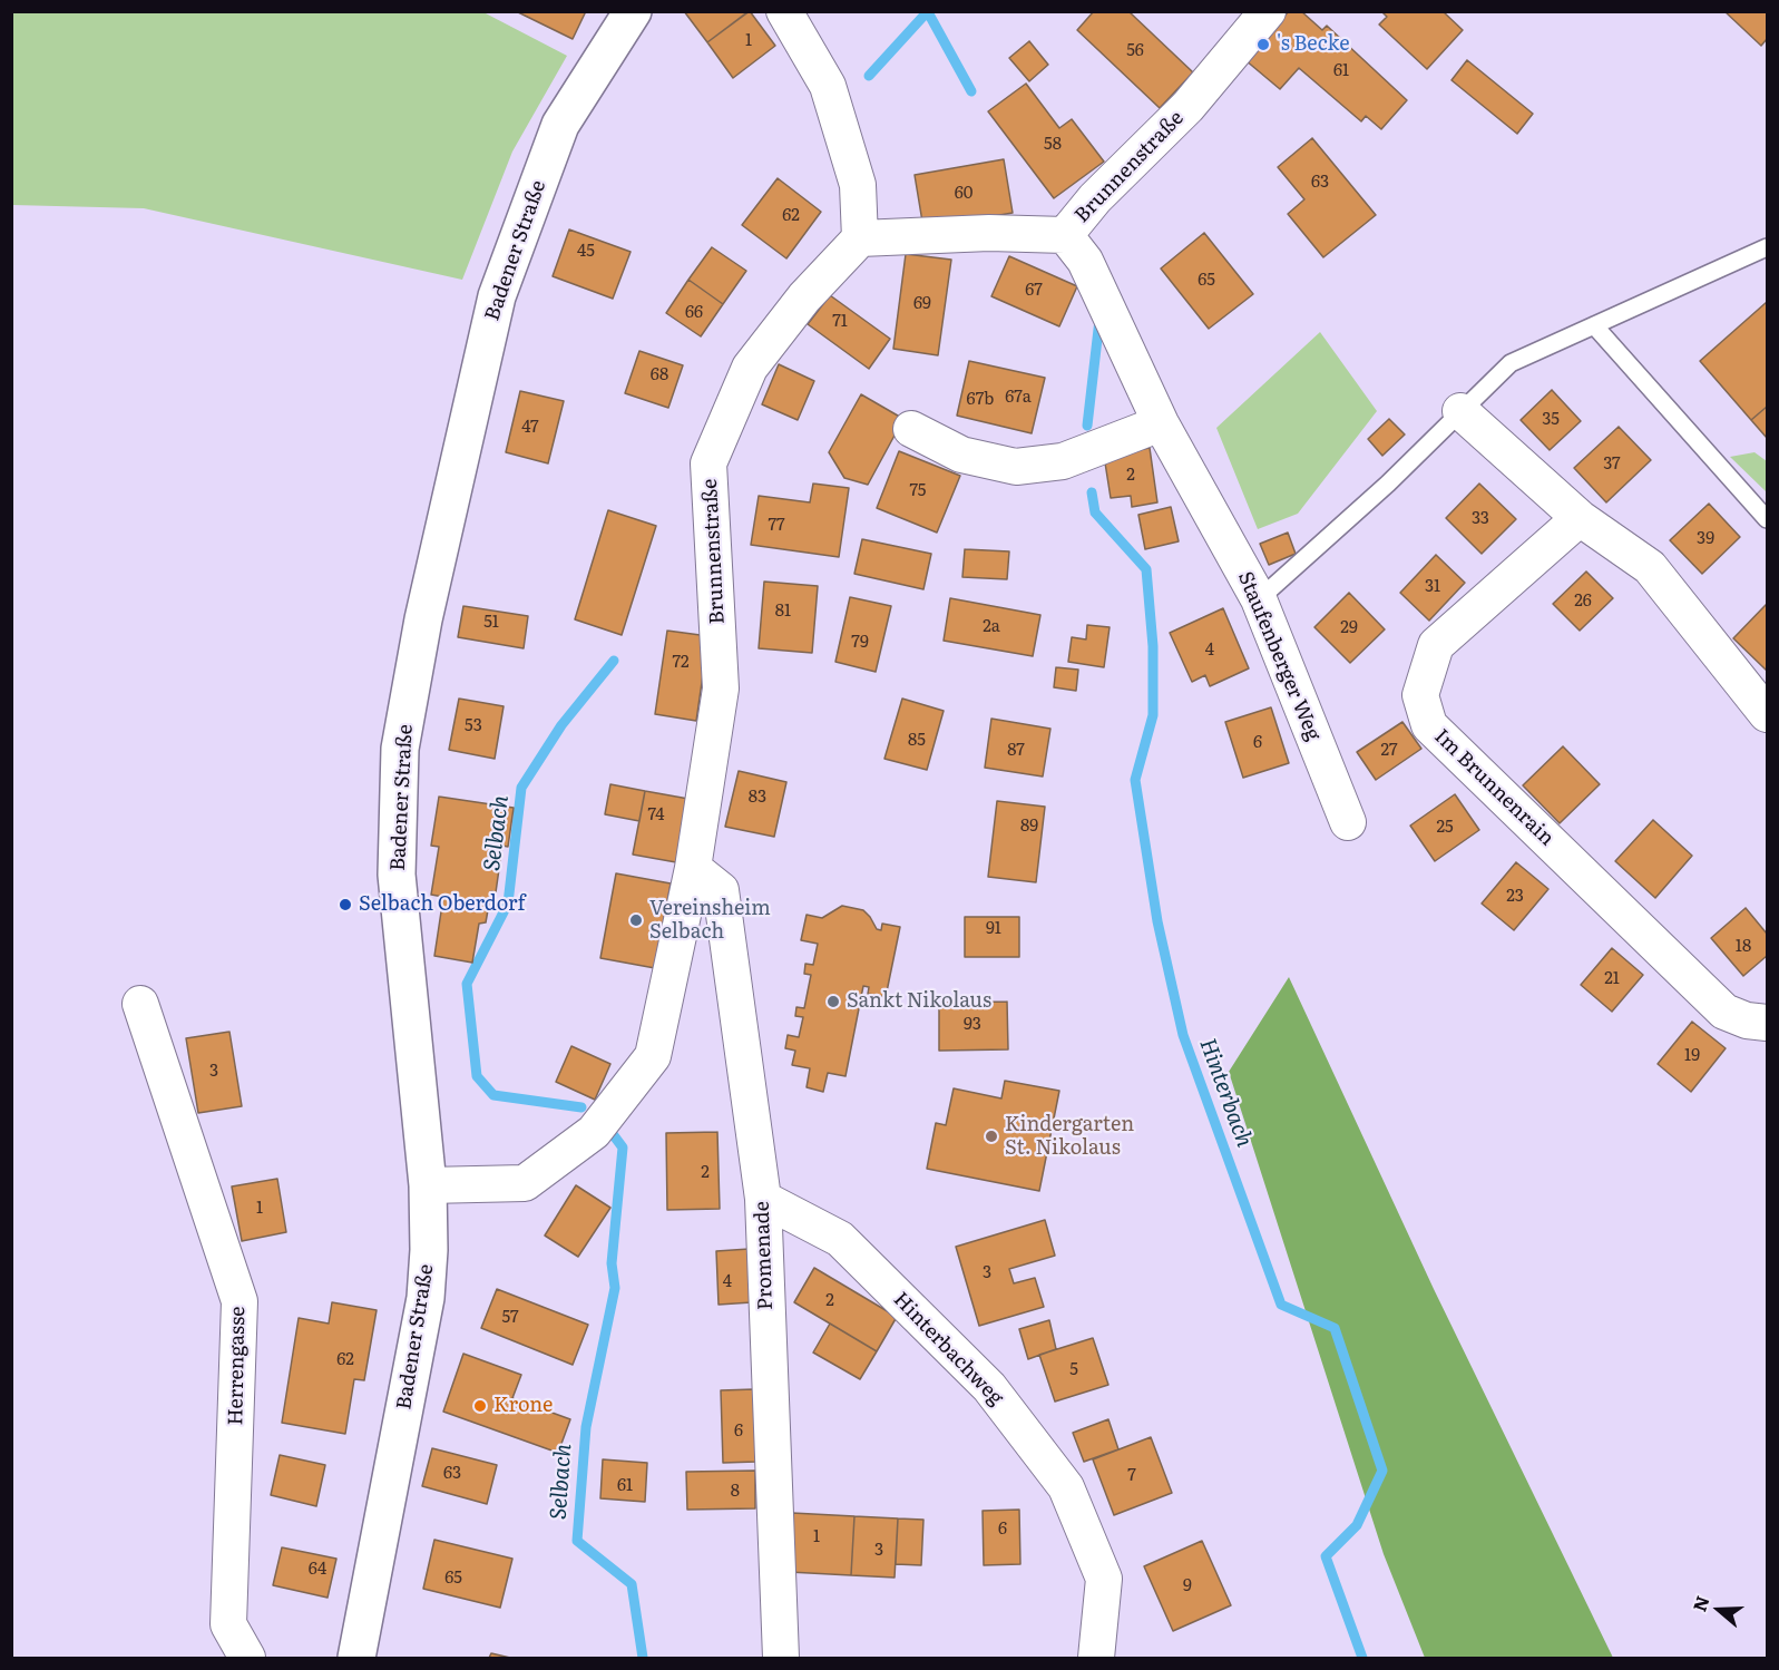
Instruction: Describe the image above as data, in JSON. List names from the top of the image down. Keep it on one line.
{"streets":{"main road":["Badener Straße"],"street":["Brunnenstraße","Staufenberger Weg","Im Brunnenrain","Promenade","Hinterbachweg","Herrengasse"]},"crossings":[["Brunnenstraße","Badener Straße"],["Brunnenstraße","Staufenberger Weg"],["Brunnenstraße","Promenade"],["Promenade","Hinterbachweg"]],"water":["Selbach","Hinterbach"],"places":["'s Becke","Selbach Oberdorf","Vereinsheim Selbach","Sankt Nikolaus","Kindergarten St. Nikolaus","Krone"],"house_numbers":["1","56","61","58","63","60","62","45","65","67","69","66","71","68","67a","67b","35","47","37","2","75","33","77","39","31","26","81","51","2a","29","79","4","72","53","85","6","87","27","83","74","89","25","23","91","18","21","93","19","3","2","1","3","4","2","57","62","5","6","63","7","61","8","6","1","3","64","65","9"],"north":"left"}
